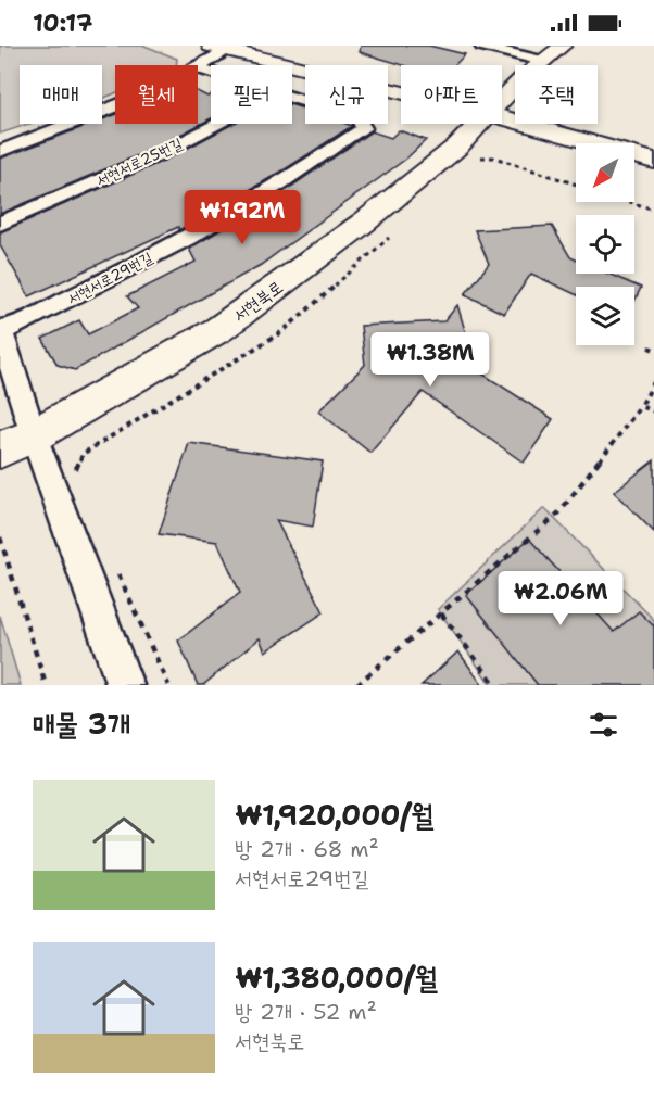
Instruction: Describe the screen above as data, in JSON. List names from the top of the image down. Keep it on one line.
{"streets":{"street":["서현서로25번길","서현서로29번길","서현북로"]},"north":"bottom left","page":{"status":"10:17","chip":["매매","월세","필터","신규","아파트","주택"],"price":["₩1.92M","₩1.38M","₩2.06M"],"heading":"매물 3개","list":[{"name":"₩1,920,000/월","note":"방 2개 · 68 m² · 서현서로29번길"},{"name":"₩1,380,000/월","note":"방 2개 · 52 m² · 서현북로"}]}}
